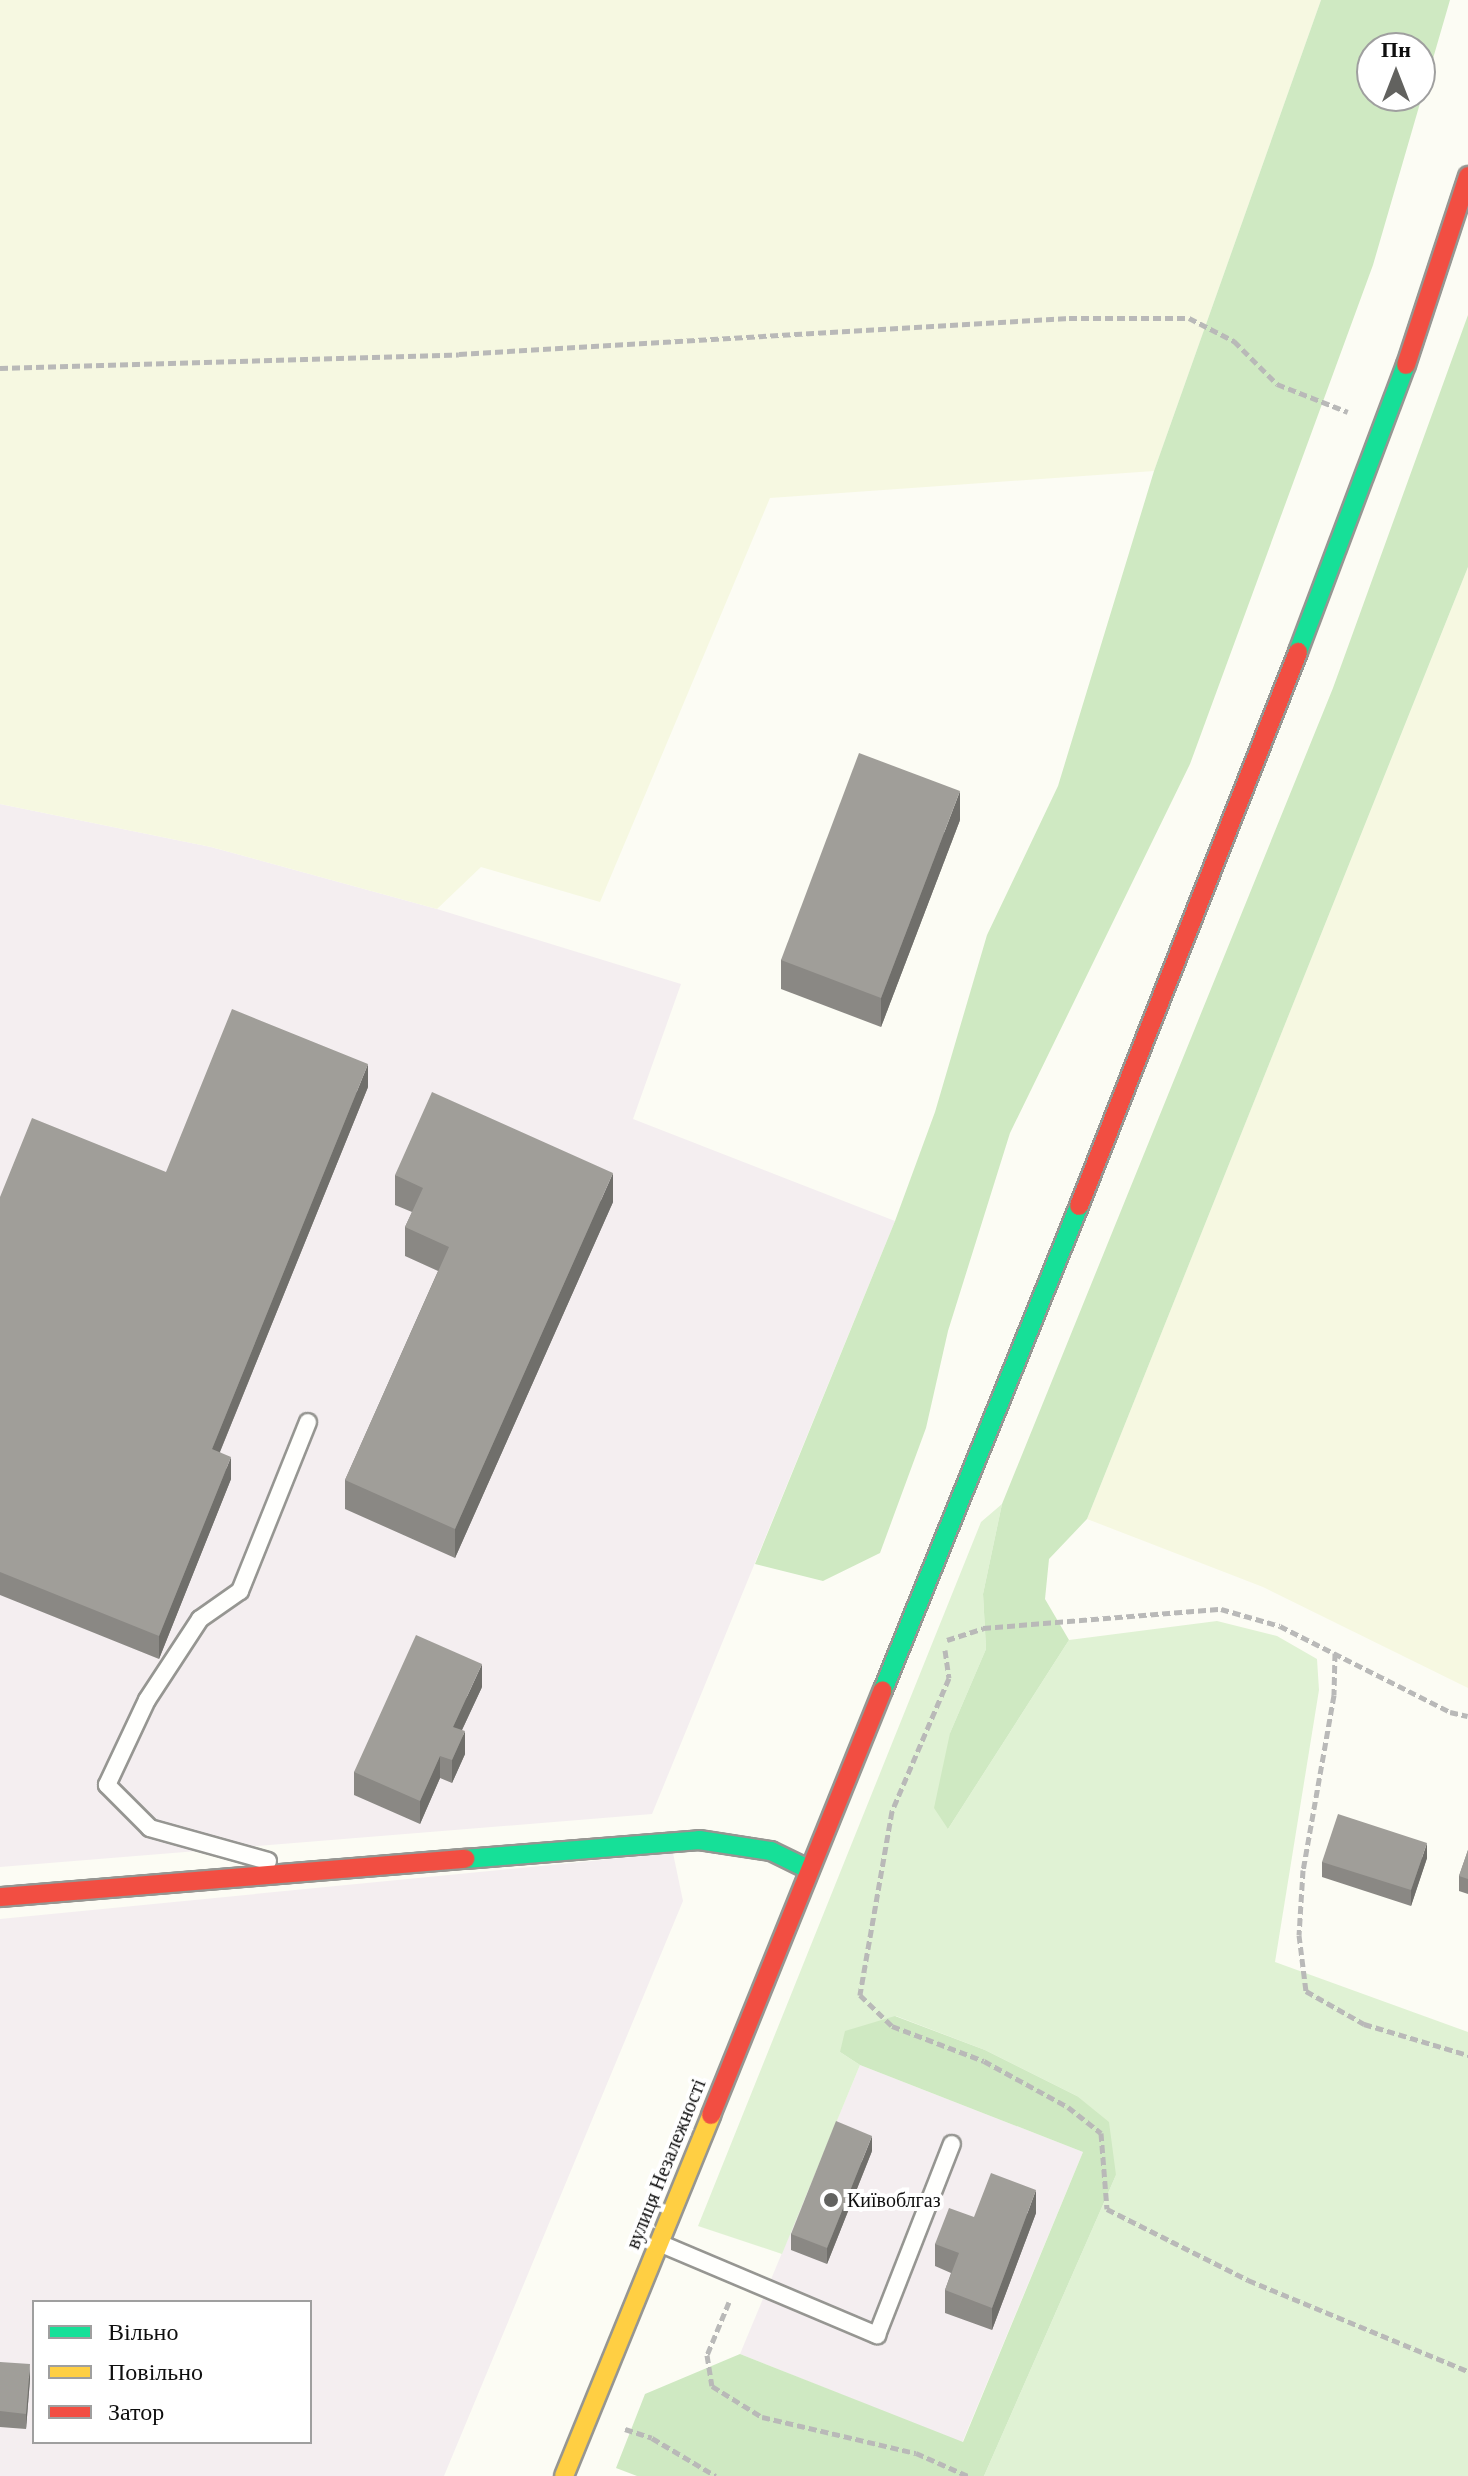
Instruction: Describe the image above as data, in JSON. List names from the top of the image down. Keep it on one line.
{"streets":{"main road":["вулиця Незалежності"]},"places":["Київоблгаз"],"legend":["Вільно","Повільно","Затор"],"north":"top"}
